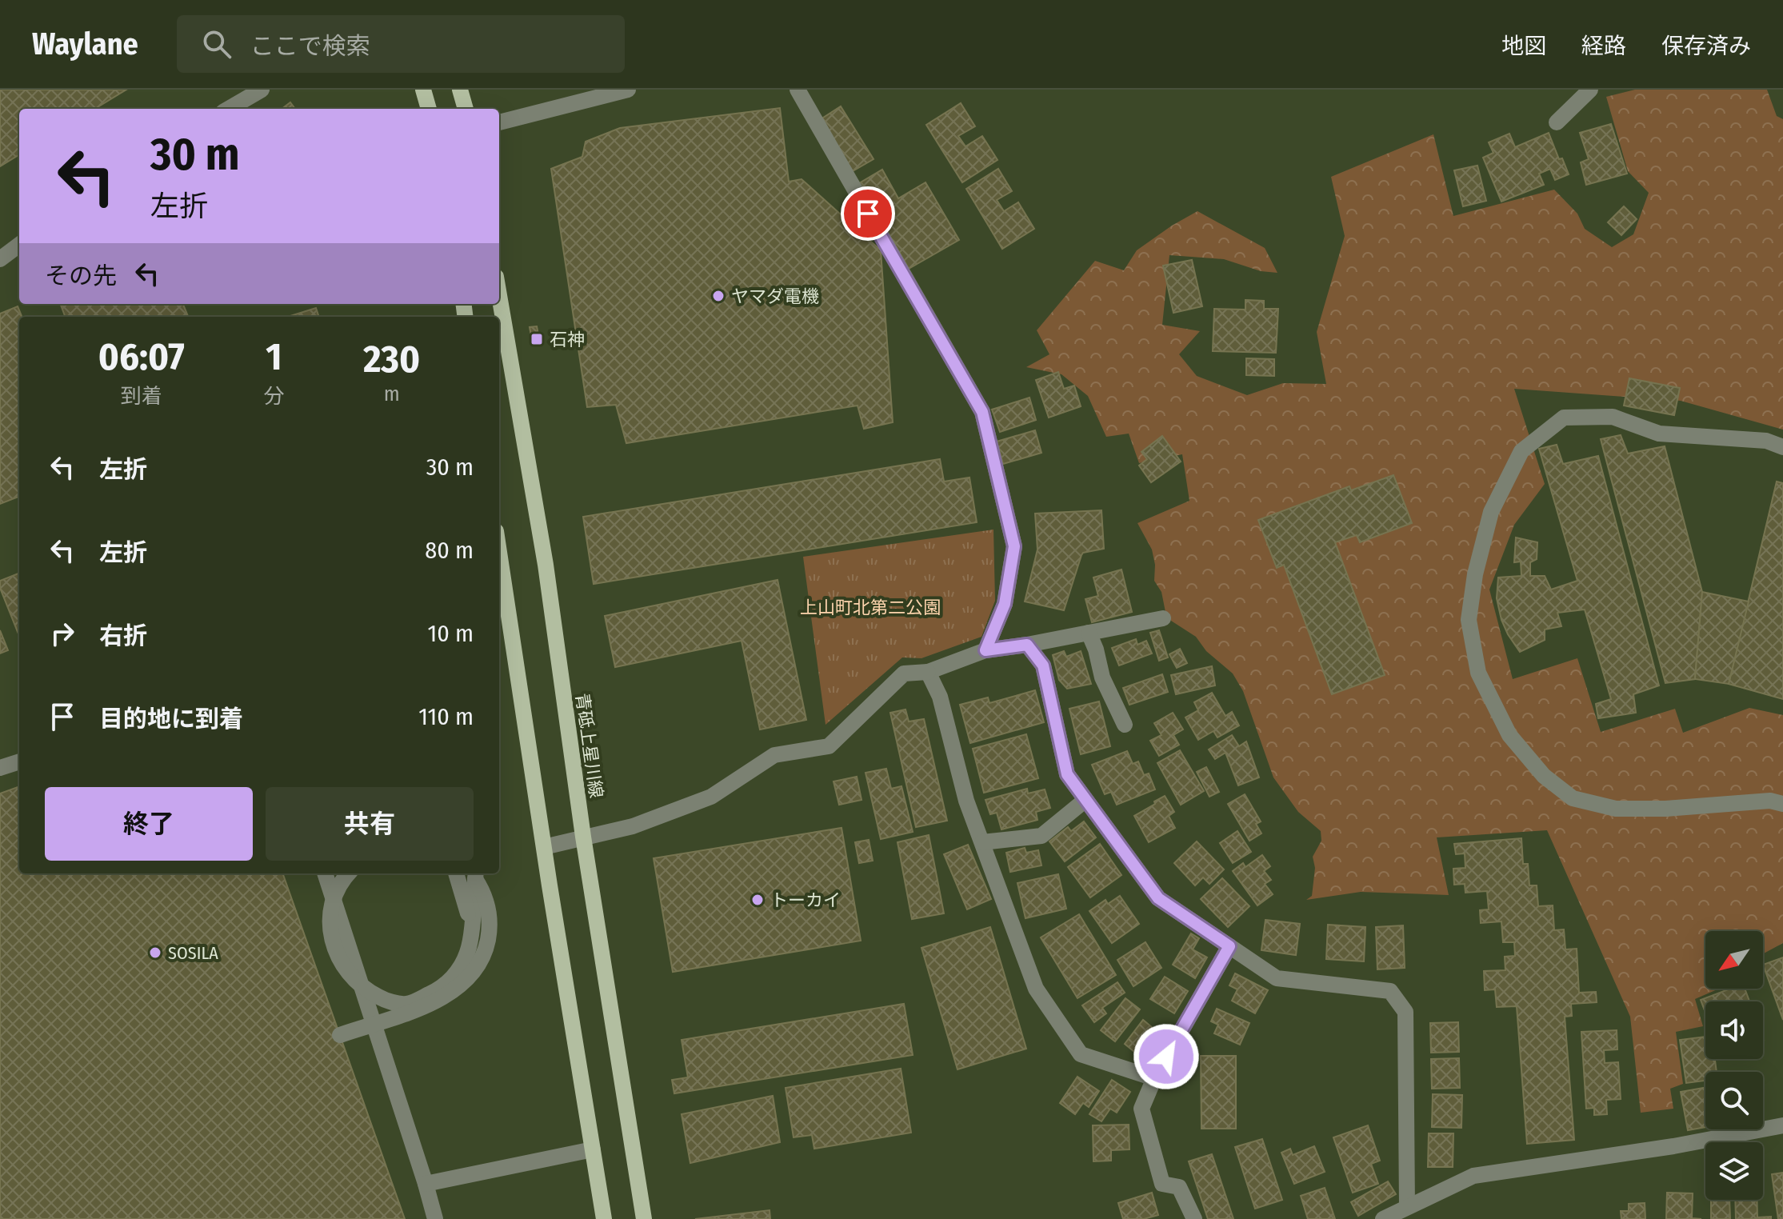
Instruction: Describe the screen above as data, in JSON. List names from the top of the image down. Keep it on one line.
{"streets":{"main road":["青砥上星川線"]},"parks":["上山町北第二公園"],"places":{"other":["ヤマダ電機","トーカイ","SOSILA"],"transit":["石神"]},"north":"bottom left","page":{"header":"Waylane","search":"ここで検索","nav":["地図","経路","保存済み"],"turn":["30 m","左折"],"then":"その先","eta":["06:07","到着","1","分","230","m"],"list":[{"name":"左折","value":"30 m"},{"name":"左折","value":"80 m"},{"name":"右折","value":"10 m"},{"name":"目的地に到着","value":"110 m"}],"buttons":["終了","共有"]}}
